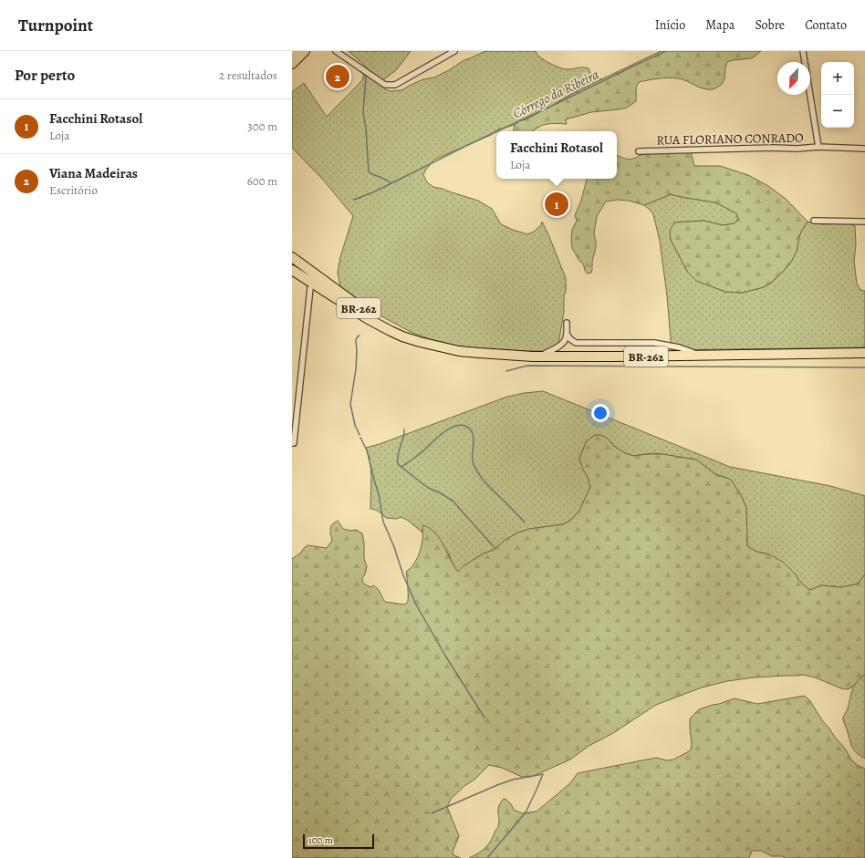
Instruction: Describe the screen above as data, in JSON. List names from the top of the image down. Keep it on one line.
{"streets":{"highway":["BR-262"],"street":["RUA FLORIANO CONRADO"]},"water":["Córrego da Ribeira"],"scale_bar":"100 m","north":"bottom left","page":{"header":"Turnpoint","nav":["Início","Mapa","Sobre","Contato"],"heading":["Por perto","2 resultados"],"map_buttons":["+","−"],"pins":["2","1"],"list":[{"mark":"1","name":"Facchini Rotasol","note":"Loja","value":"300 m"},{"mark":"2","name":"Viana Madeiras","note":"Escritório","value":"600 m"}],"popup":["Facchini Rotasol","Loja"],"scale":"100 m"}}
